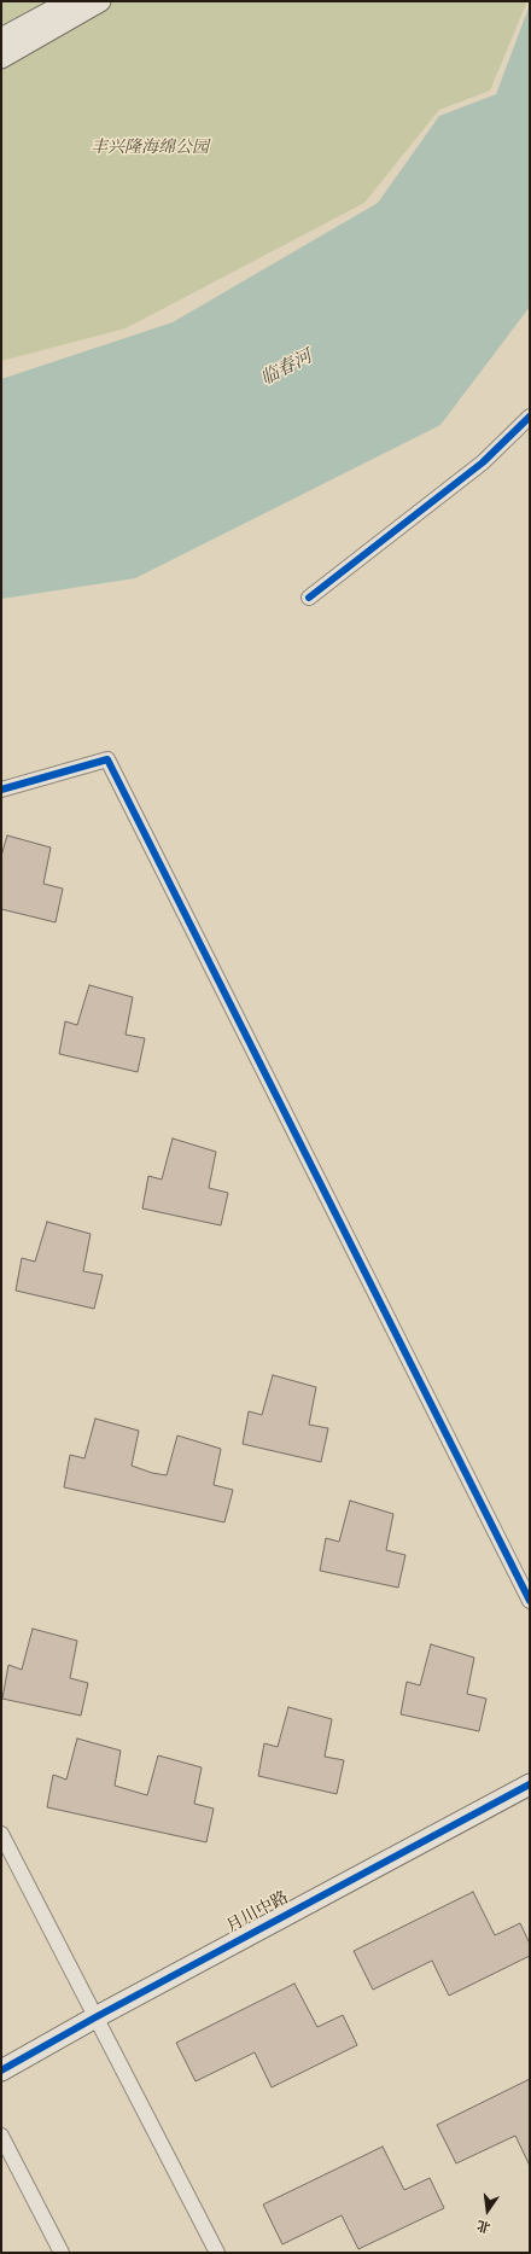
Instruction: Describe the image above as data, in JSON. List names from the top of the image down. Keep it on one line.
{"streets":{"street":["月川中路"]},"water":["临春河"],"parks":["丰兴隆海绵公园"],"north":"bottom"}
